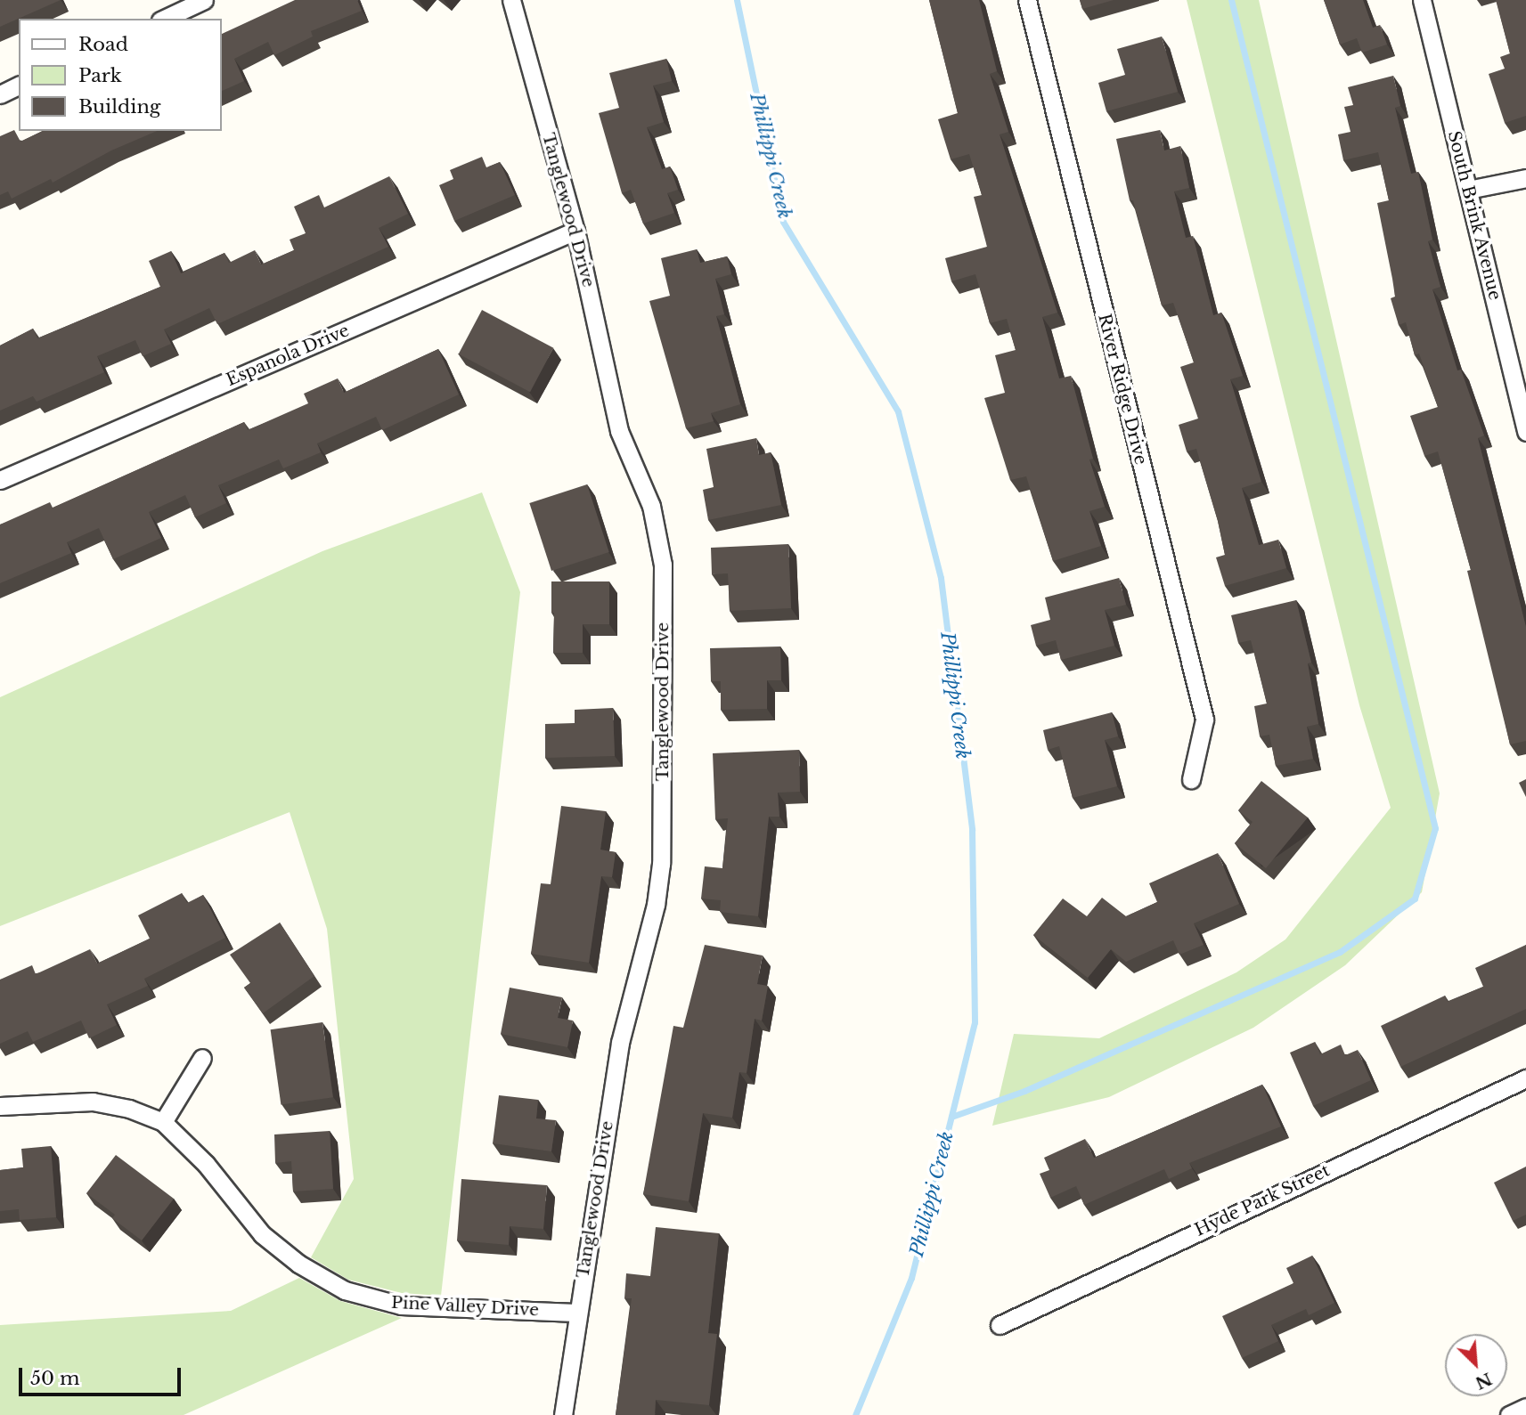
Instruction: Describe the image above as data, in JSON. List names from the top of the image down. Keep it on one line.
{"streets":{"street":["Tanglewood Drive","South Brink Avenue","Espanola Drive","River Ridge Drive","Hyde Park Street","Pine Valley Drive"]},"crossings":[["Tanglewood Drive","Espanola Drive"],["Tanglewood Drive","Pine Valley Drive"]],"water":["Phillippi Creek"],"legend":["Road","Park","Building"],"scale_bar":"50 m","north":"bottom right"}
